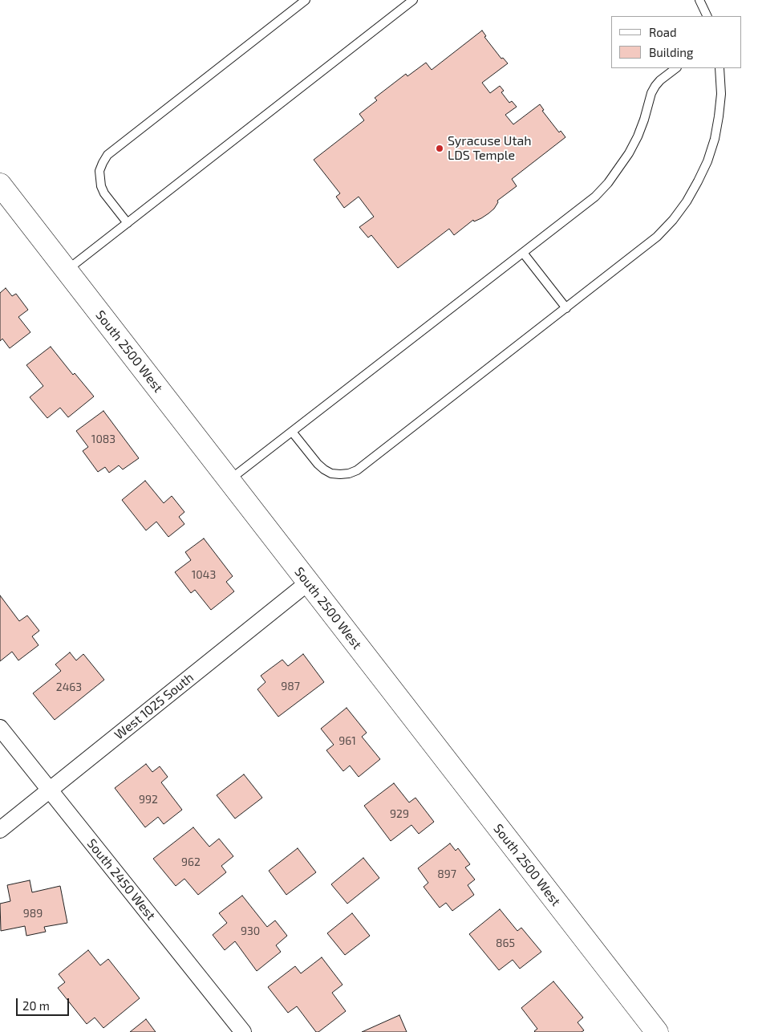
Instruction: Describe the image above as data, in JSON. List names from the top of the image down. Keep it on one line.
{"streets":{"street":["South 2500 West","West 1025 South","South 2450 West"]},"crossings":[["South 2500 West","West 1025 South"],["West 1025 South","South 2450 West"]],"places":["Syracuse Utah LDS Temple"],"house_numbers":["1083","1043","987","2463","961","992","929","962","897","989","930","865"],"legend":["Road","Building"],"scale_bar":"20 m"}
